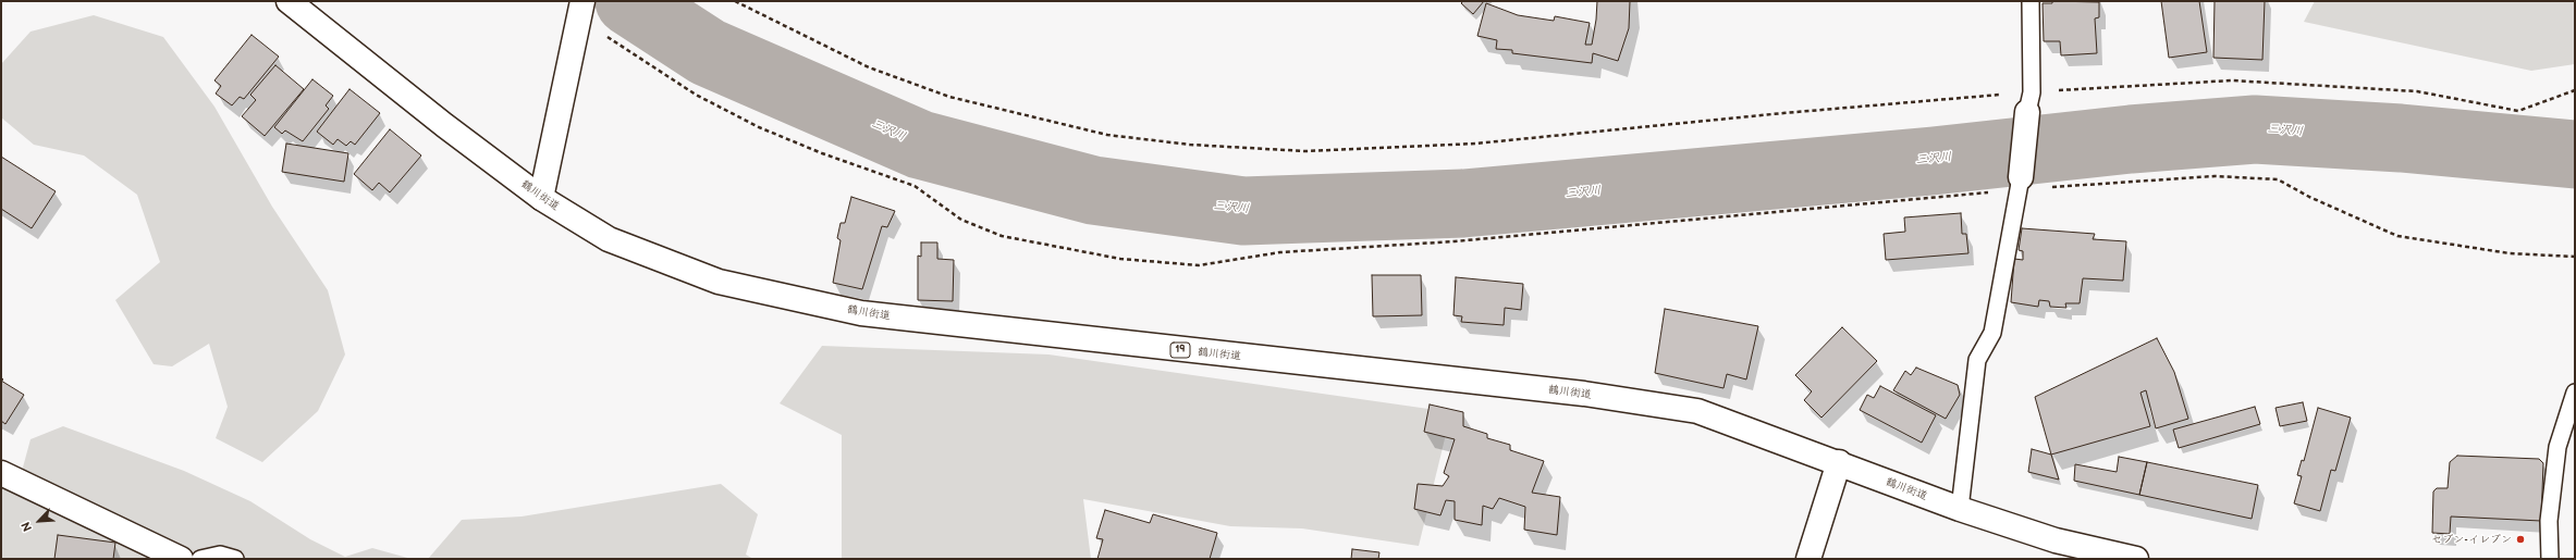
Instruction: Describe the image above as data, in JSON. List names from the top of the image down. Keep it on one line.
{"streets":{"main road":["鶴川街道","19"]},"water":["三沢川"],"places":["セブン-イレブン"],"north":"bottom left"}
